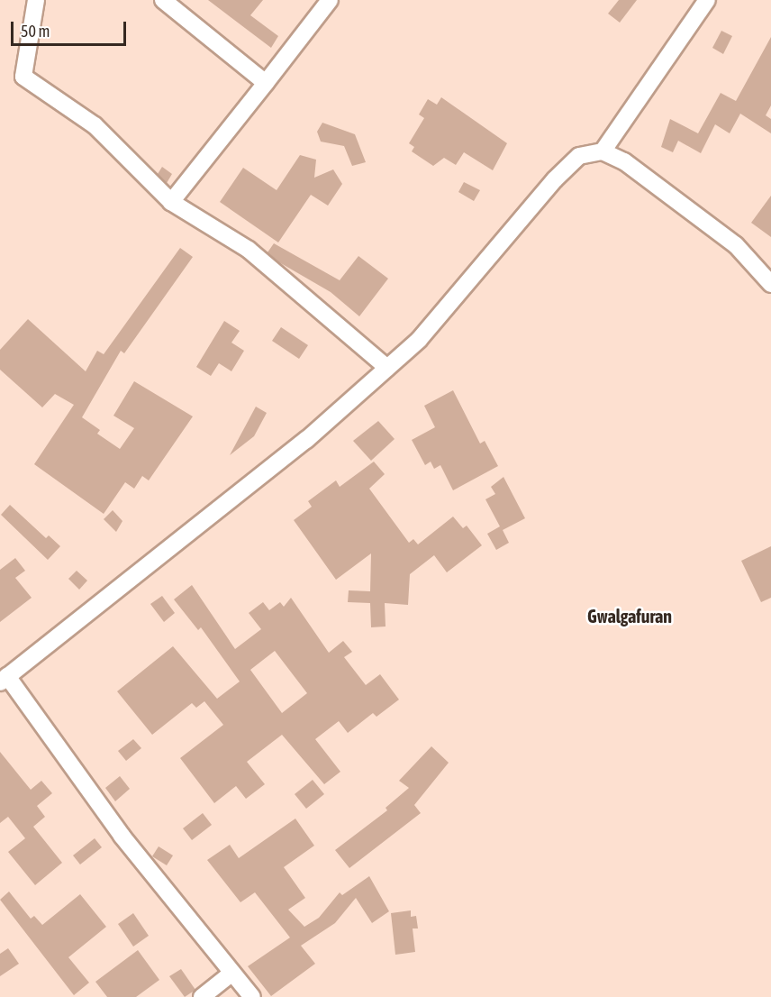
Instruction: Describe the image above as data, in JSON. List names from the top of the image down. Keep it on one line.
{"districts":["Gwalgafuran"],"scale_bar":"50 m"}
